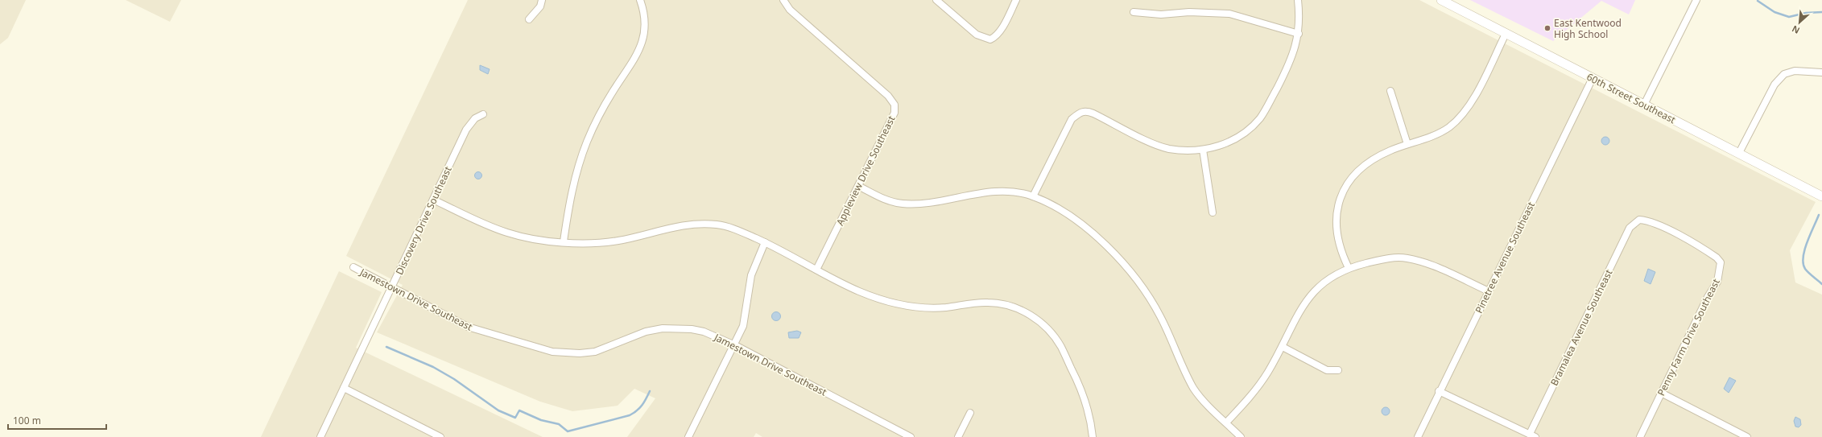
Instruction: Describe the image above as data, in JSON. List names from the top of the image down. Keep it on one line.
{"streets":{"main road":["60th Street Southeast"],"street":["Appleview Drive Southeast","Discovery Drive Southeast","Pinetree Avenue Southeast","Jamestown Drive Southeast","Bramalea Avenue Southeast","Penny Farm Drive Southeast"]},"crossings":[["60th Street Southeast","Pinetree Avenue Southeast"],["Discovery Drive Southeast","Jamestown Drive Southeast"],["Bramalea Avenue Southeast","Penny Farm Drive Southeast"]],"places":["East Kentwood High School"],"scale_bar":"100 m","north":"bottom left"}
